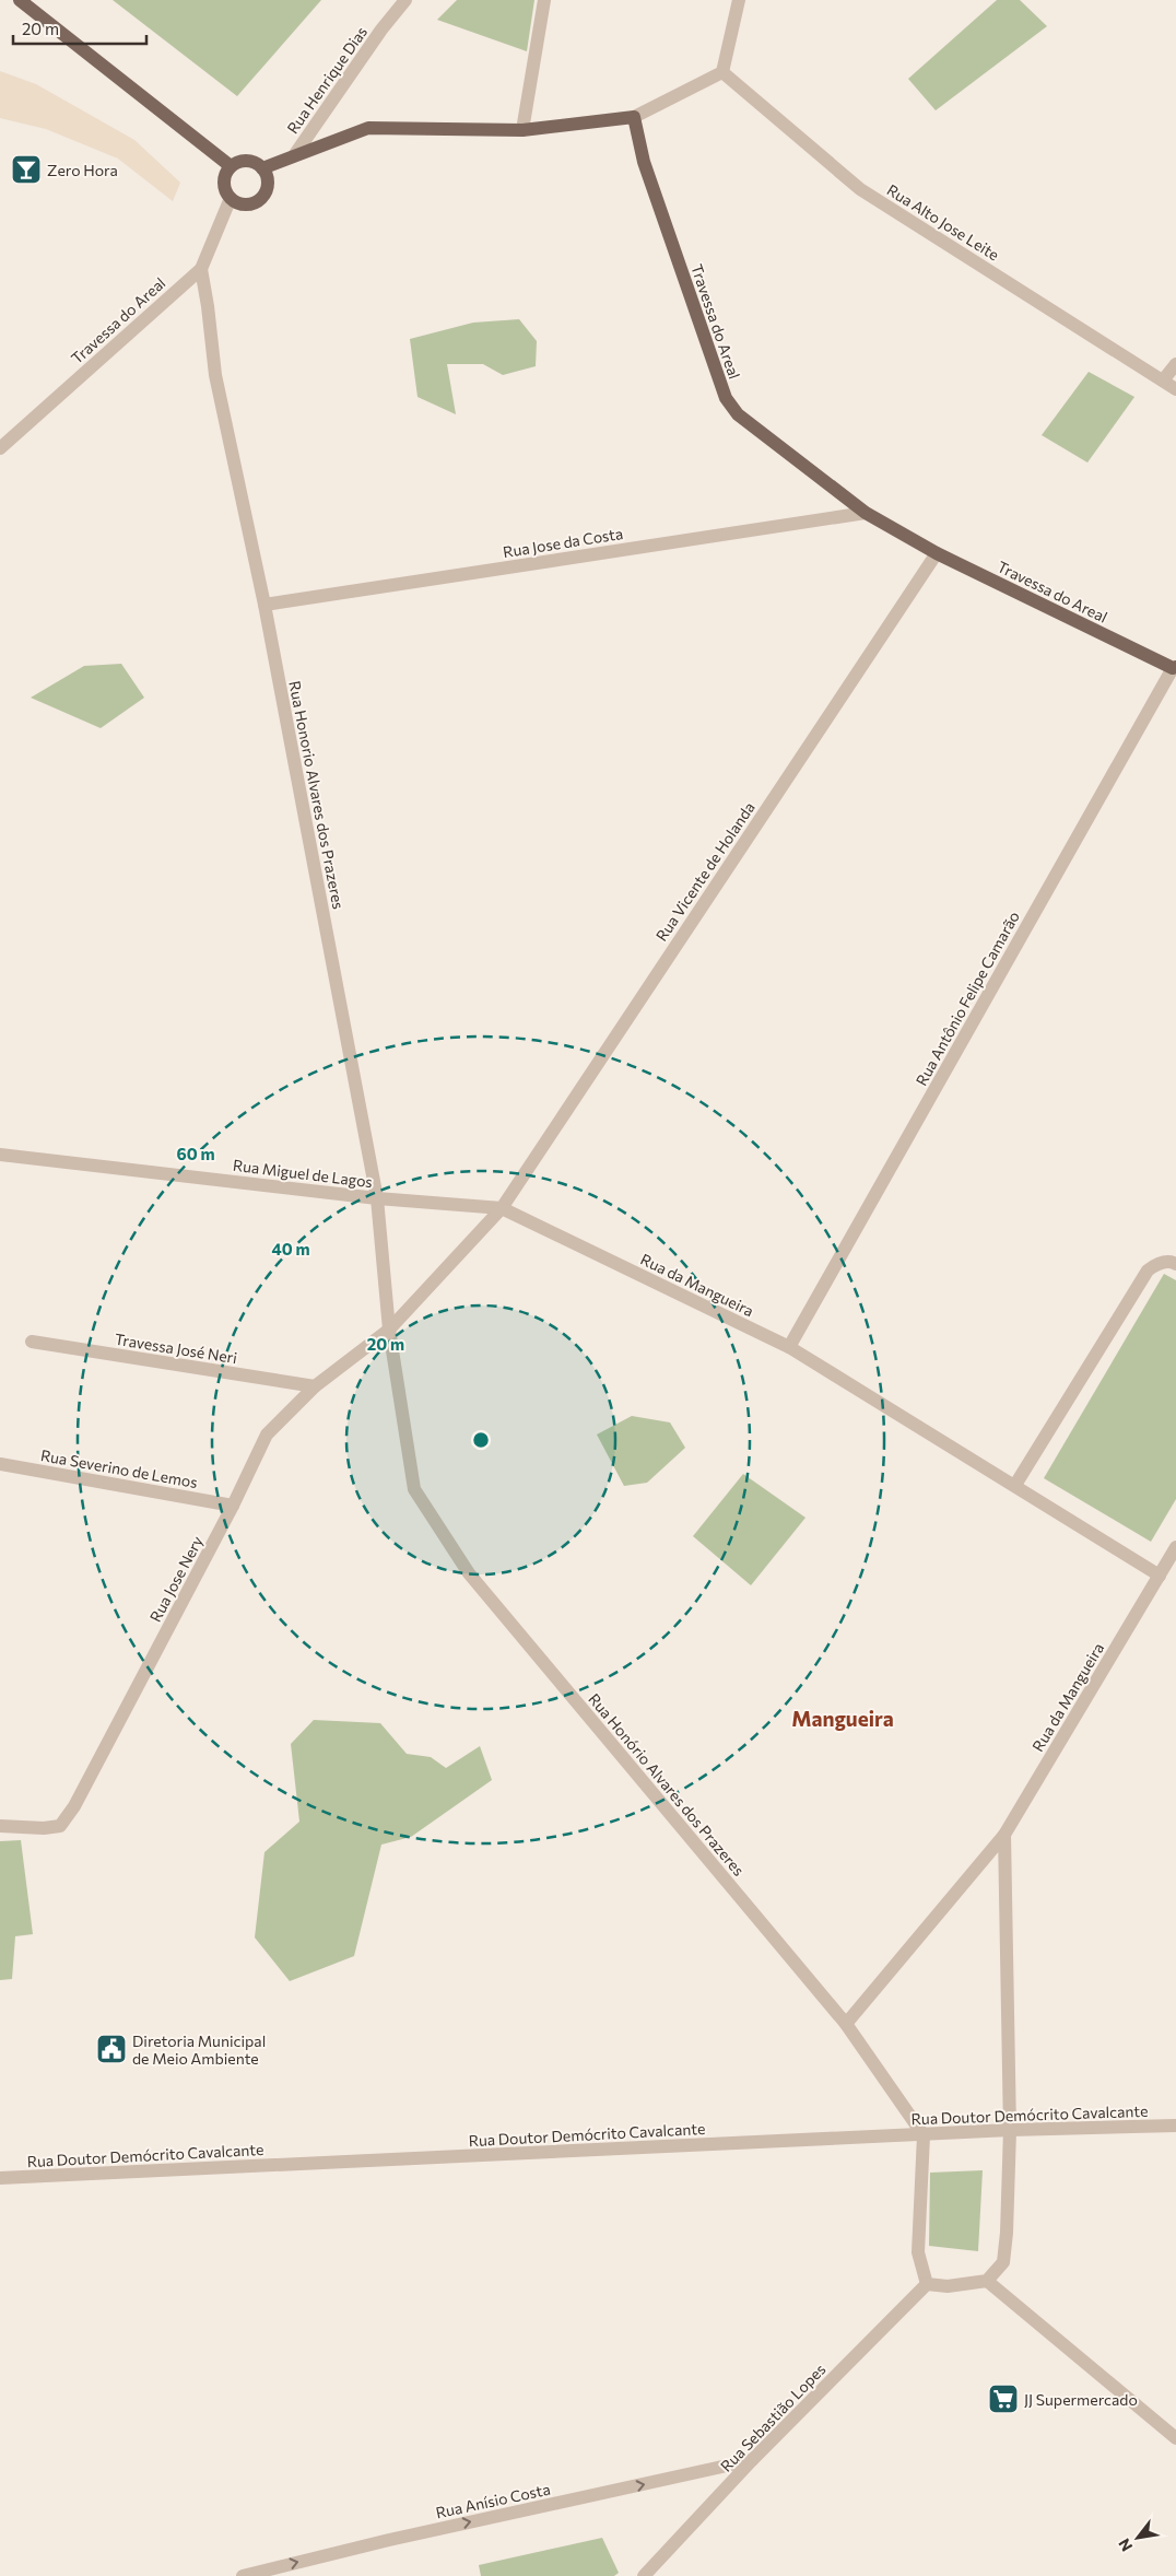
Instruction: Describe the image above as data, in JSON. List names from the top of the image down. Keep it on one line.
{"streets":{"main road":["Travessa do Areal"],"street":["Rua Henrique Dias","Rua Alto Jose Leite","Rua Jose da Costa","Rua Honorio Alvares dos Prazeres","Rua Vicente de Holanda","Rua Antônio Felipe Camarão","Rua Miguel de Lagos","Rua da Mangueira","Travessa José Neri","Rua Severino de Lemos","Rua Jose Nery","Rua Honório Alvares dos Prazeres","Rua Doutor Demócrito Cavalcante","Rua Sebastião Lopes","Rua Anísio Costa"]},"crossings":[["Travessa do Areal","Rua Jose da Costa"],["Travessa do Areal","Rua Honorio Alvares dos Prazeres"],["Travessa do Areal","Rua Vicente de Holanda"],["Travessa do Areal","Rua Antônio Felipe Camarão"],["Rua Jose da Costa","Rua Honorio Alvares dos Prazeres"],["Rua Honorio Alvares dos Prazeres","Rua Miguel de Lagos"],["Rua Honorio Alvares dos Prazeres","Rua Jose Nery"],["Rua Honorio Alvares dos Prazeres","Rua Honório Alvares dos Prazeres"],["Rua Vicente de Holanda","Rua Miguel de Lagos"],["Rua Vicente de Holanda","Rua da Mangueira"],["Rua Antônio Felipe Camarão","Rua da Mangueira"],["Rua Miguel de Lagos","Rua da Mangueira"],["Rua da Mangueira","Rua Honório Alvares dos Prazeres"],["Travessa José Neri","Rua Jose Nery"],["Rua Severino de Lemos","Rua Jose Nery"],["Rua Jose Nery","Rua Honório Alvares dos Prazeres"],["Rua Honório Alvares dos Prazeres","Rua Doutor Demócrito Cavalcante"],["Rua Sebastião Lopes","Rua Anísio Costa"]],"one_way":["Rua Anísio Costa"],"districts":["Mangueira"],"places":{"bar":["Zero Hora"],"public building":["Diretoria Municipal de Meio Ambiente"],"supermarket":["JJ Supermercado"]},"scale_bar":"20 m","north":"bottom left","rings":["60 m","40 m","20 m"]}
